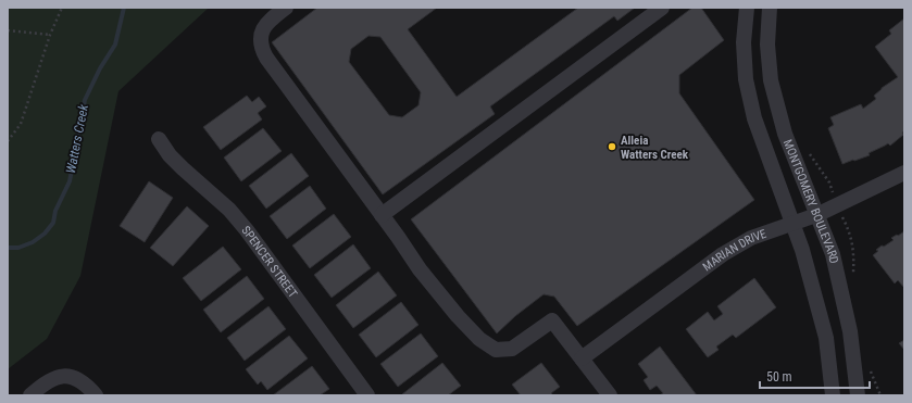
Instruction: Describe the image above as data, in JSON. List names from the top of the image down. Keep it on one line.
{"streets":{"street":["MONTGOMERY BOULEVARD","MARIAN DRIVE","SPENCER STREET"]},"crossings":[["MONTGOMERY BOULEVARD","MARIAN DRIVE"]],"water":["Watters Creek"],"places":["Alleia Watters Creek"],"scale_bar":"50 m"}
